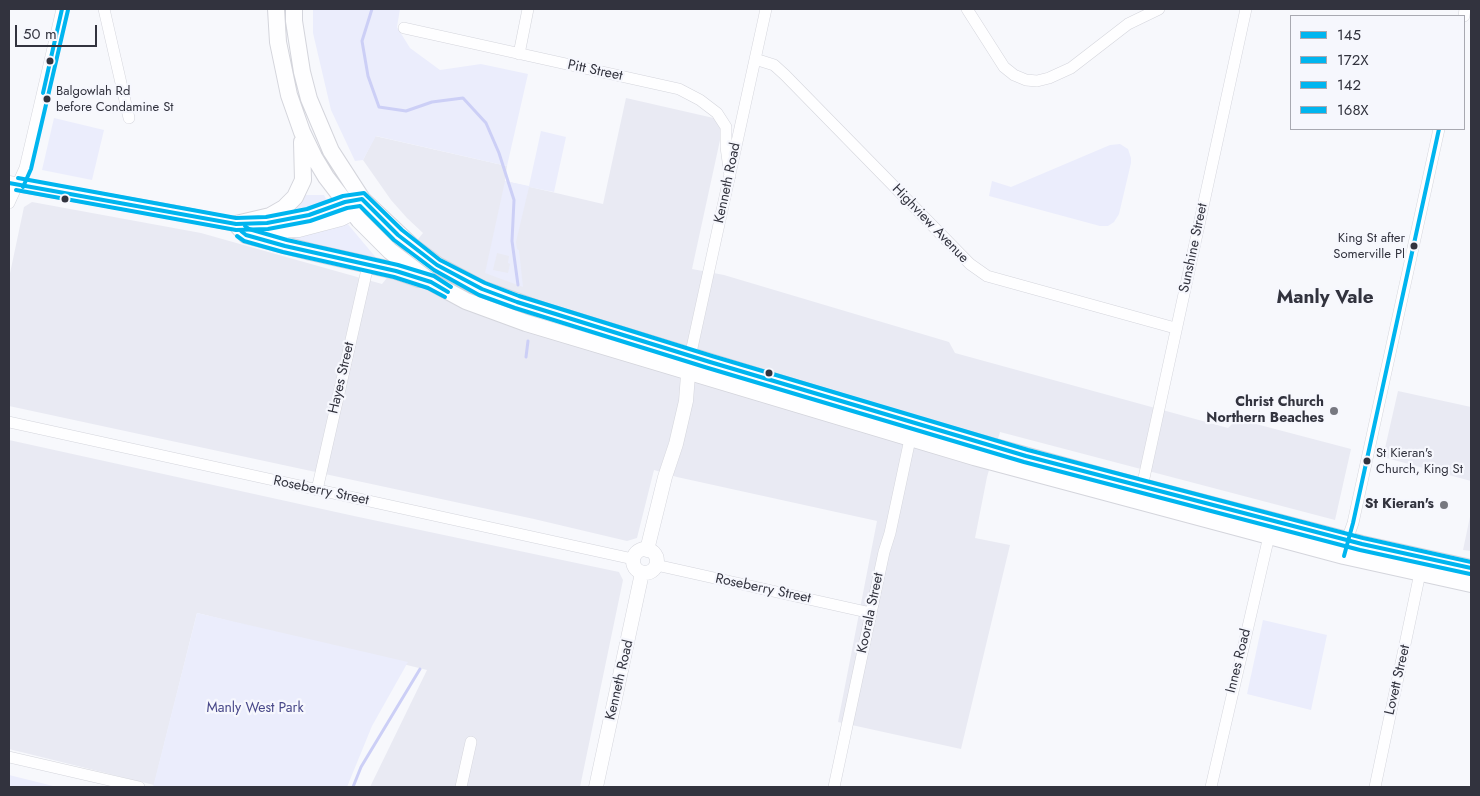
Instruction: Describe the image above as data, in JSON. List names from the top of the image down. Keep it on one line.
{"streets":{"main road":["Kenneth Road"],"street":["Pitt Street","Highview Avenue","Sunshine Street","Hayes Street","Roseberry Street","Koorala Street","Innes Road","Lovett Street"]},"crossings":[["Pitt Street","Kenneth Road"],["Kenneth Road","Highview Avenue"],["Kenneth Road","Roseberry Street"],["Highview Avenue","Sunshine Street"],["Hayes Street","Roseberry Street"],["Roseberry Street","Koorala Street"]],"districts":["Manly Vale"],"parks":["Manly West Park"],"places":["Balgowlah Rd before Condamine St","King St after Somerville Pl","Christ Church Northern Beaches","St Kieran's Church, King St","St Kieran's"],"lines":["transit line 168X","transit line 172X","transit line 145","transit line 142"],"legend":["145","172X","142","168X"],"scale_bar":"50 m"}
